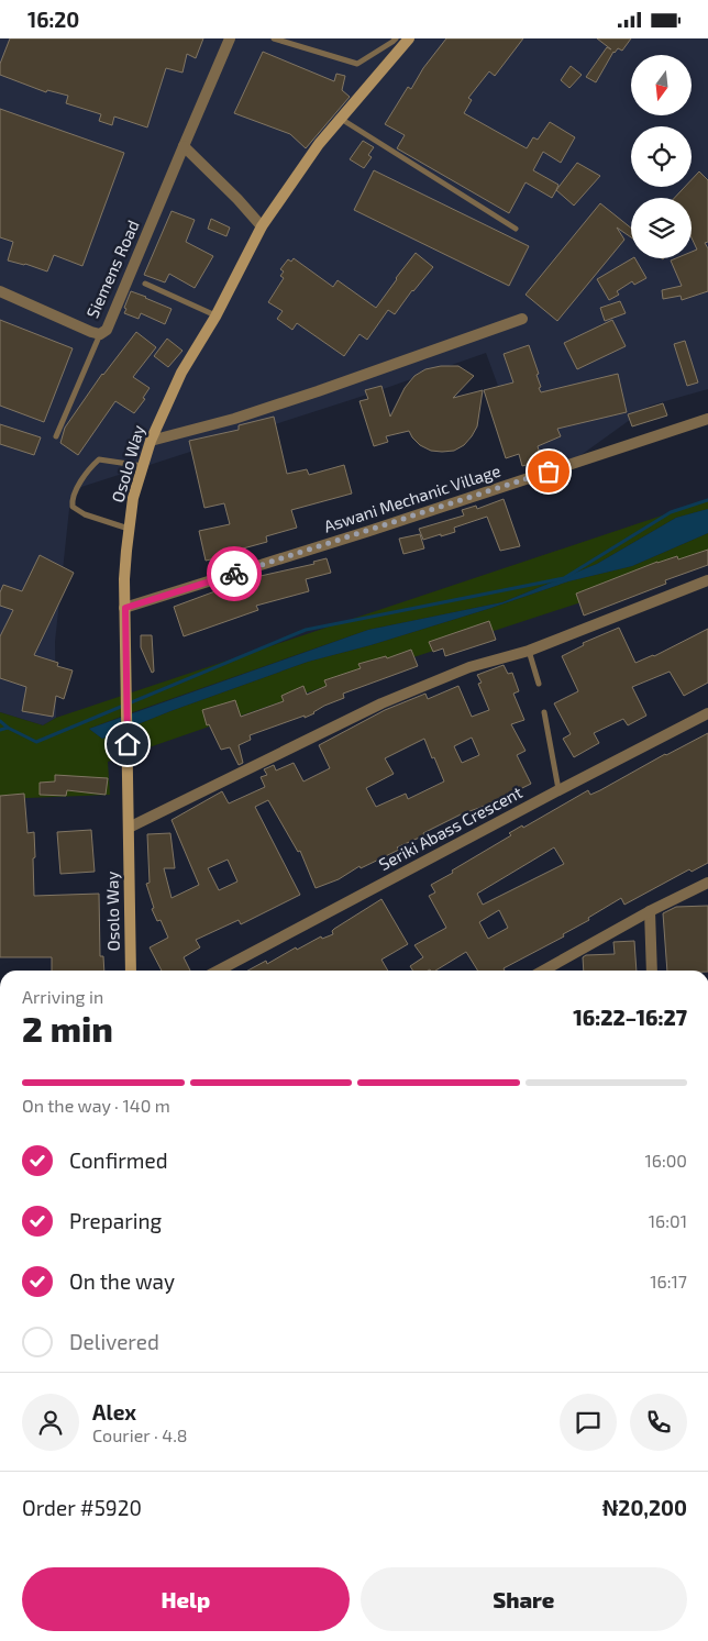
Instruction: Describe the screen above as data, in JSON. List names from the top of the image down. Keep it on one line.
{"streets":{"main road":["Osolo Way"],"street":["Siemens Road","Aswani Mechanic Village","Seriki Abass Crescent"]},"crossings":[["Osolo Way","Aswani Mechanic Village"]],"north":"bottom","page":{"status":"16:20","heading":["2 min","Arriving in","16:22–16:27"],"panel":["Alex","Courier · 4.8","Order #5920","₦20,200"],"bar":"On the way · 140 m","list":[["Confirmed","16:00"],["Preparing","16:01"],["On the way","16:17"],"Delivered"],"buttons":["Help","Share"]}}
